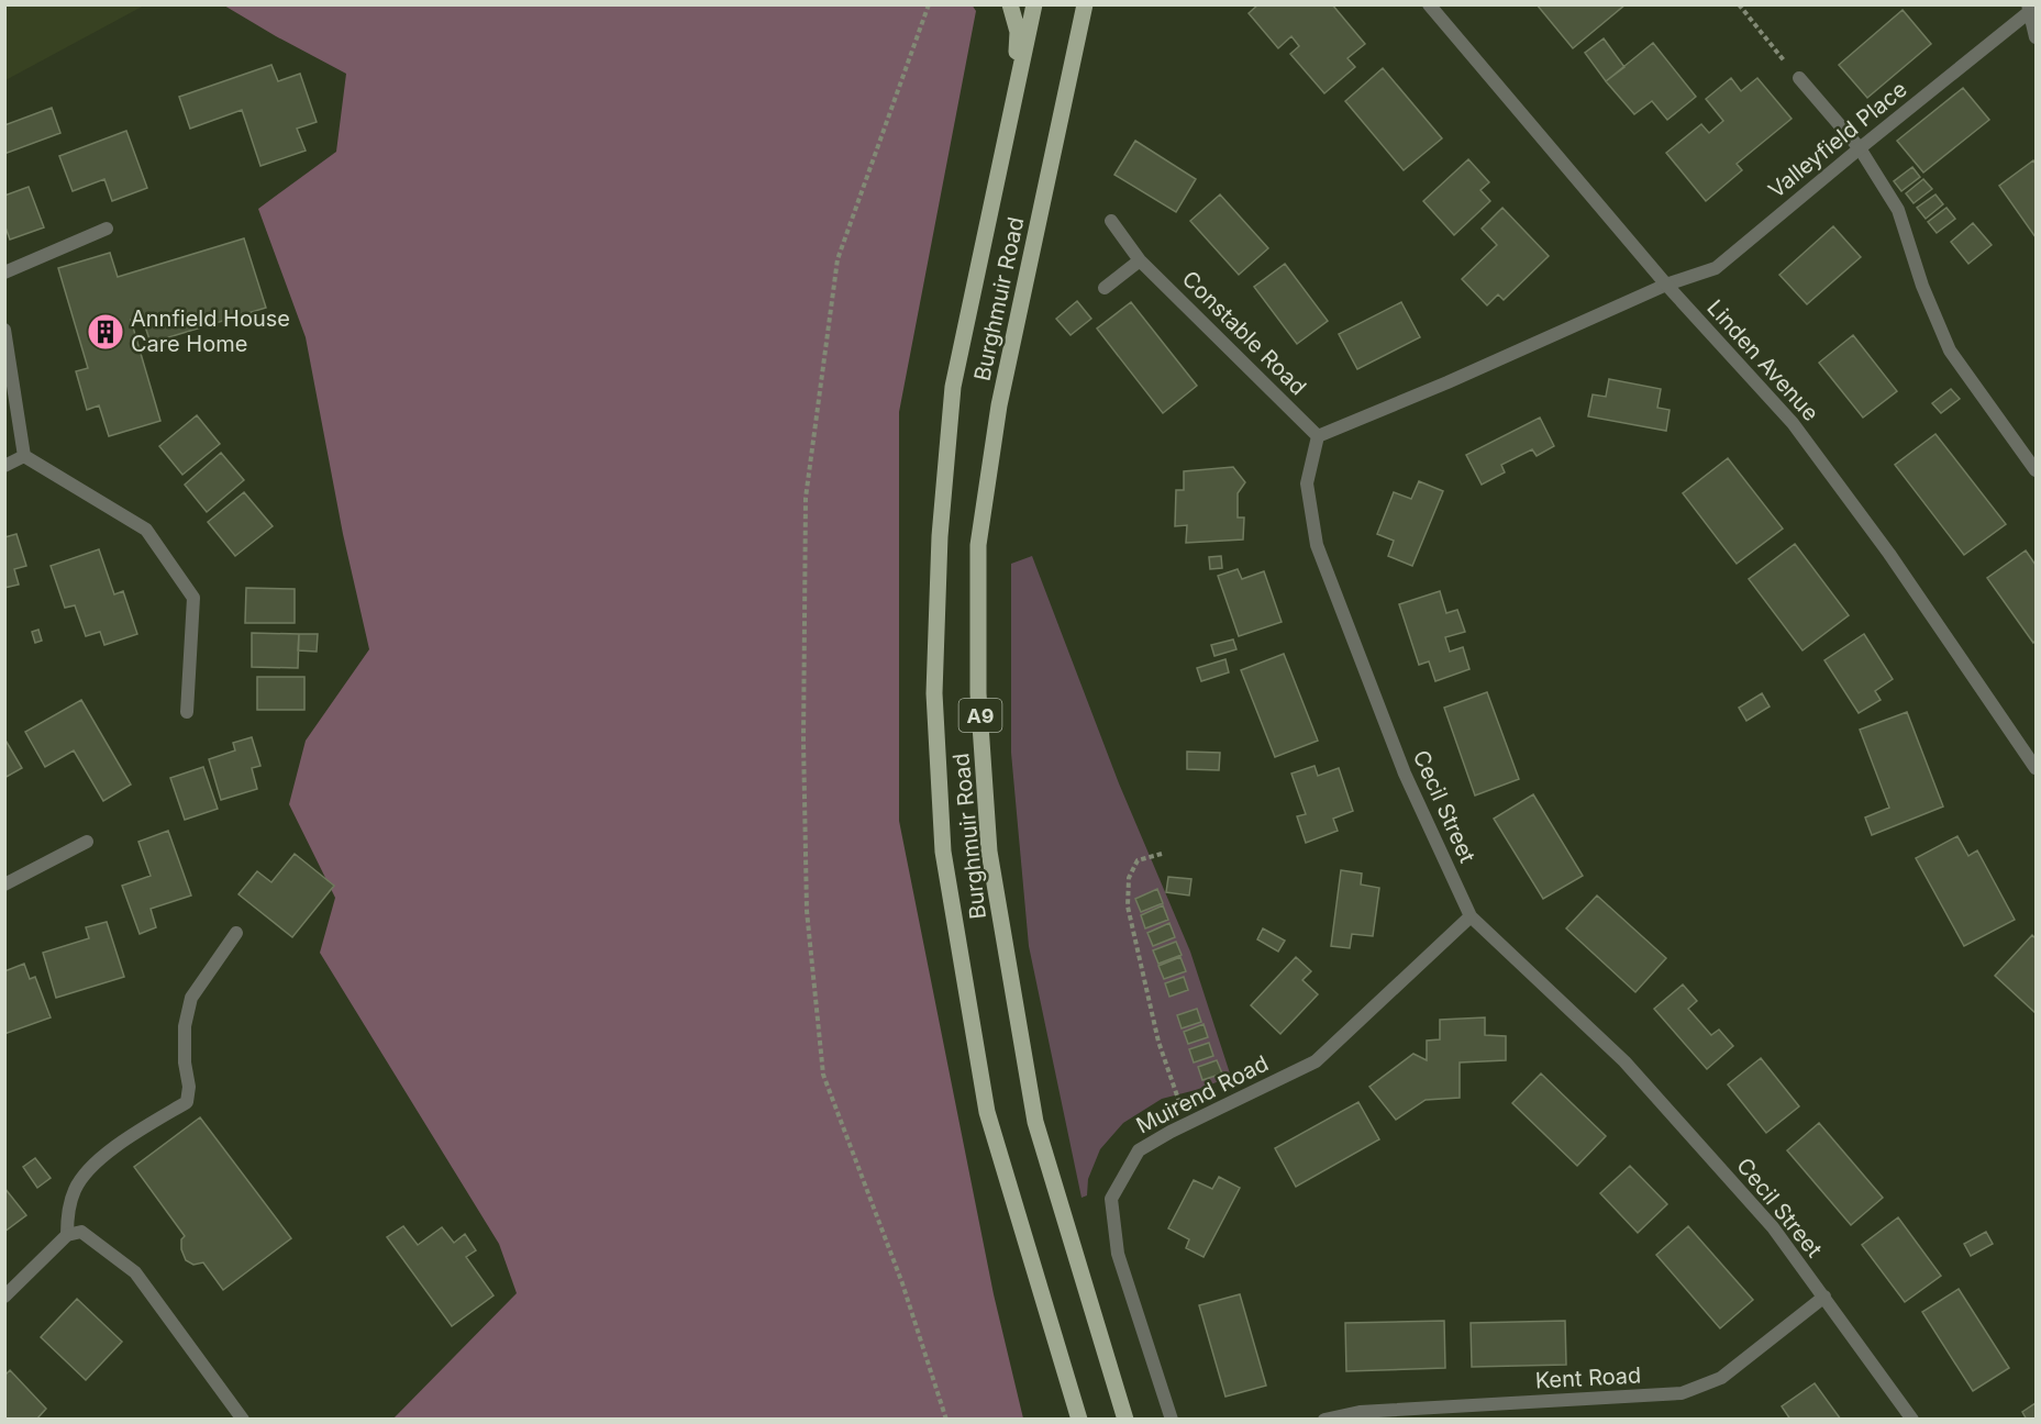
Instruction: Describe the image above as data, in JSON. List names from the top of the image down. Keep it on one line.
{"streets":{"main road":["Burghmuir Road","A9"],"street":["Valleyfield Place","Constable Road","Linden Avenue","Cecil Street","Muirend Road","Kent Road"]},"crossings":[["Valleyfield Place","Linden Avenue"],["Constable Road","Cecil Street"],["Cecil Street","Muirend Road"],["Cecil Street","Kent Road"]],"places":{"building":["Annfield House Care Home"]}}
